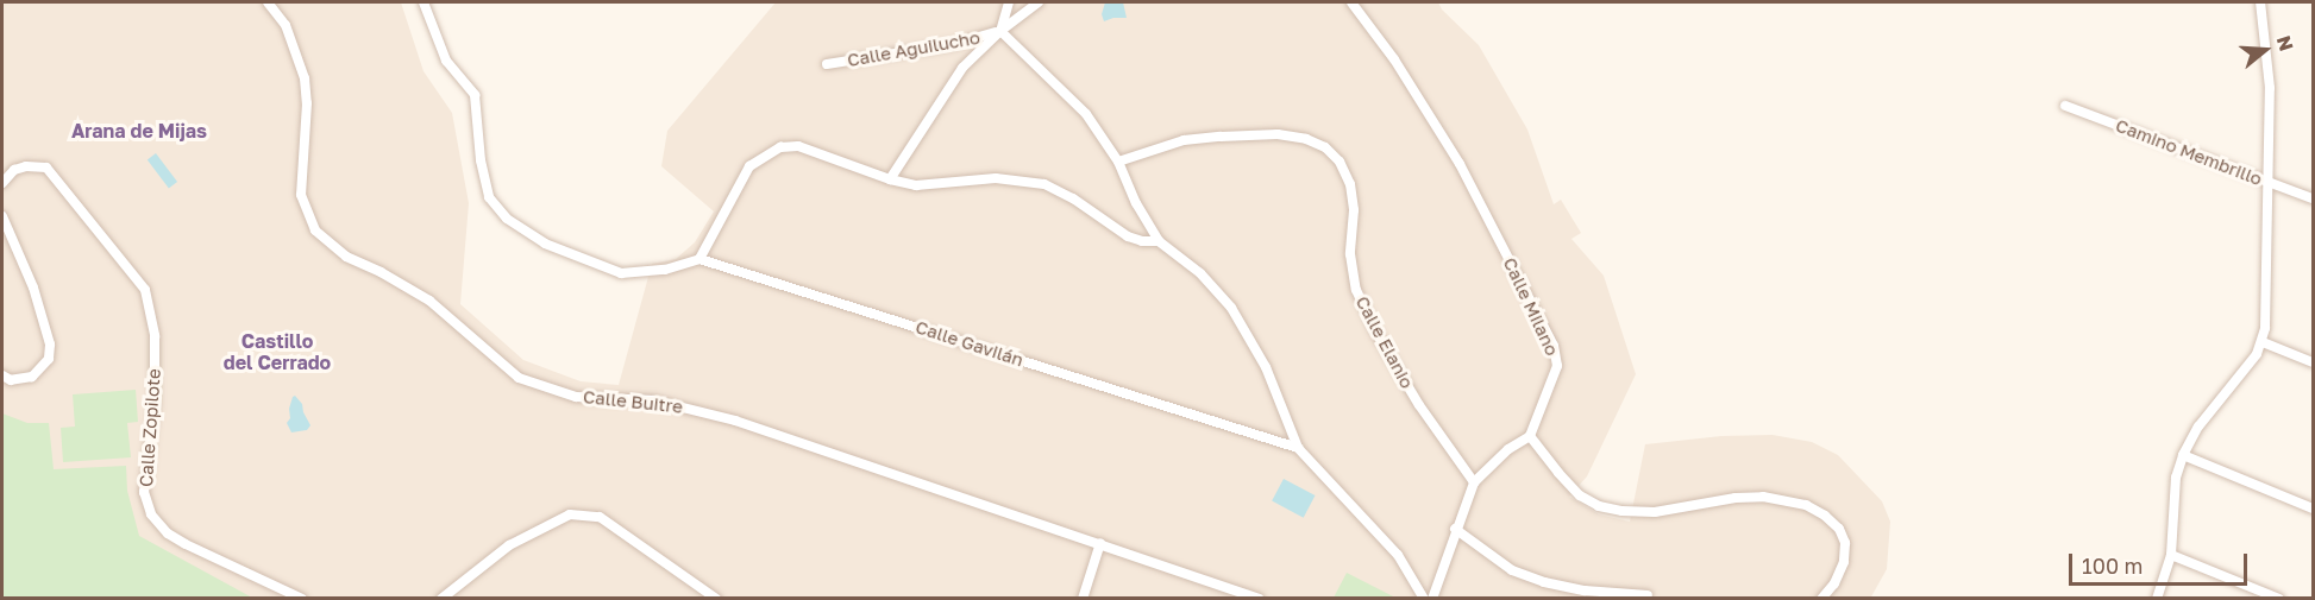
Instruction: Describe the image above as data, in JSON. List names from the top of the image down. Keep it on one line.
{"streets":{"street":["Calle Aguilucho","Camino Membrillo","Calle Milano","Calle Elanio","Calle Gavilán","Calle Buitre","Calle Zopilote"]},"districts":["Arana de Mijas","Castillo del Cerrado"],"scale_bar":"100 m","north":"right"}
